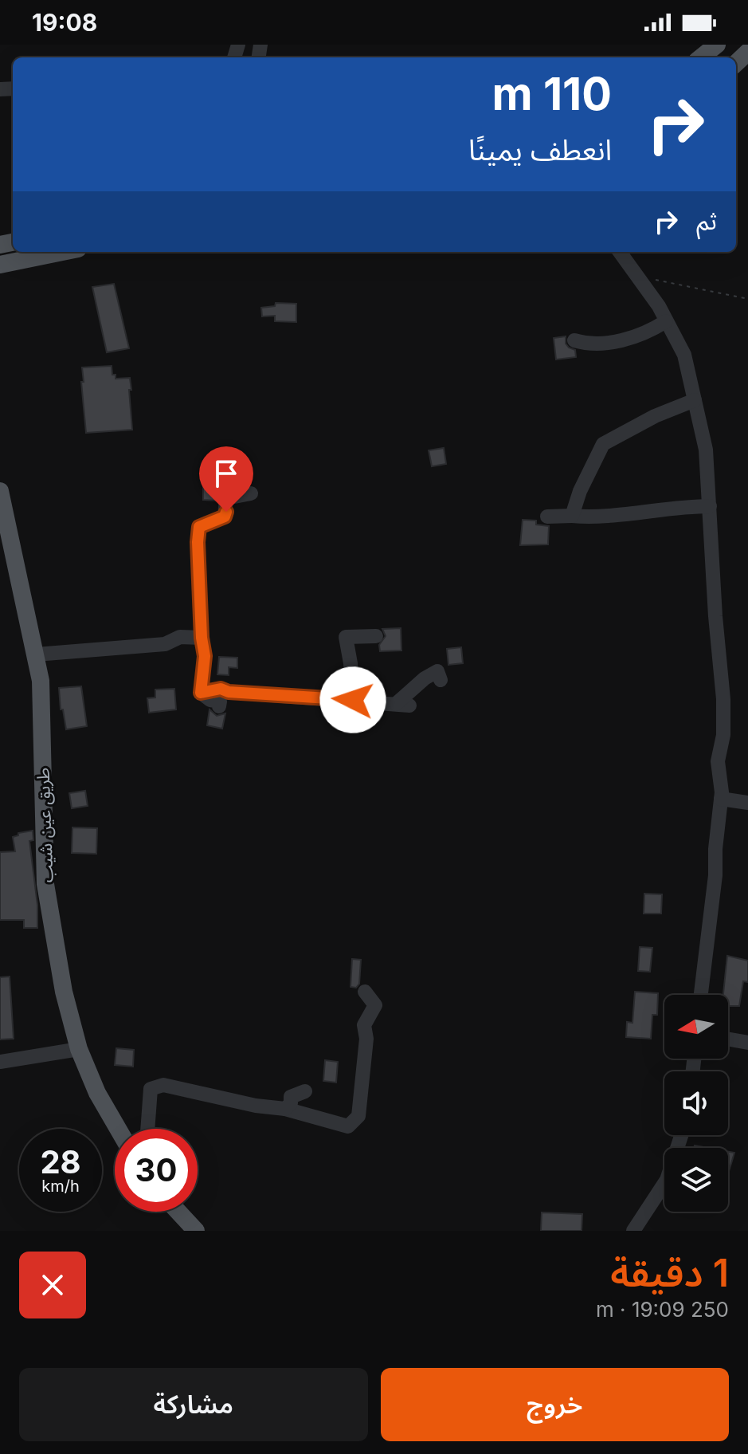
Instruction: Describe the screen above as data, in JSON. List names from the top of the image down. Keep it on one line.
{"streets":{"main road":["طريق عين شيب"]},"north":"left","page":{"status":"19:08","turn":["110 m","انعطف يمينًا"],"then":"ثم","speed":"28 km/h","limit":"30","heading":["1 دقيقة","250 m · 19:09"],"buttons":["خروج","مشاركة"]}}
